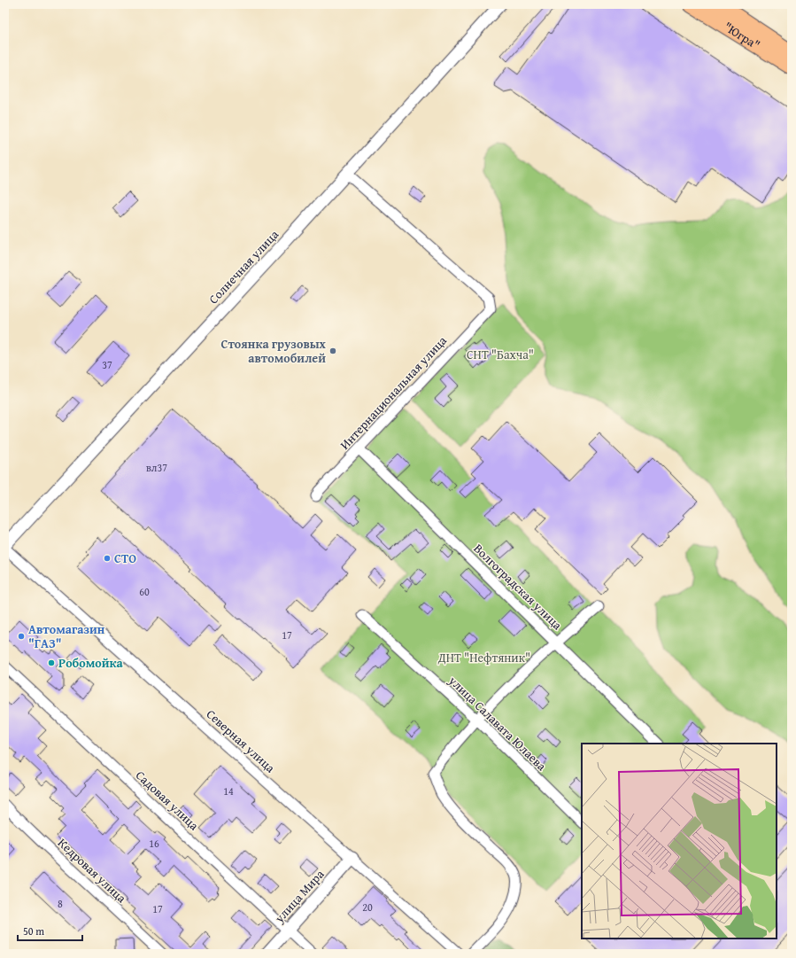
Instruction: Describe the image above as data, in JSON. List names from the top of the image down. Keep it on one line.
{"streets":{"highway":["\"Югра\""],"street":["Солнечная улица","Интернациональная улица","Волгоградская улица","улица Салавата Юлаева","Северная улица","Садовая улица","Кедровая улица","улица Мира"]},"crossings":[["Солнечная улица","Интернациональная улица"],["Солнечная улица","Северная улица"],["Интернациональная улица","Волгоградская улица"],["Северная улица","улица Мира"],["Садовая улица","улица Мира"]],"parks":["СНТ \"Бахча\"","ДНТ \"Нефтяник\""],"places":["Стоянка грузовых автомобилей","СТО","Автомагазин \"ГАЗ\"","Робомойка"],"house_numbers":["37","вл37","60","17","14","16","8","20","17"],"scale_bar":"50 m"}
